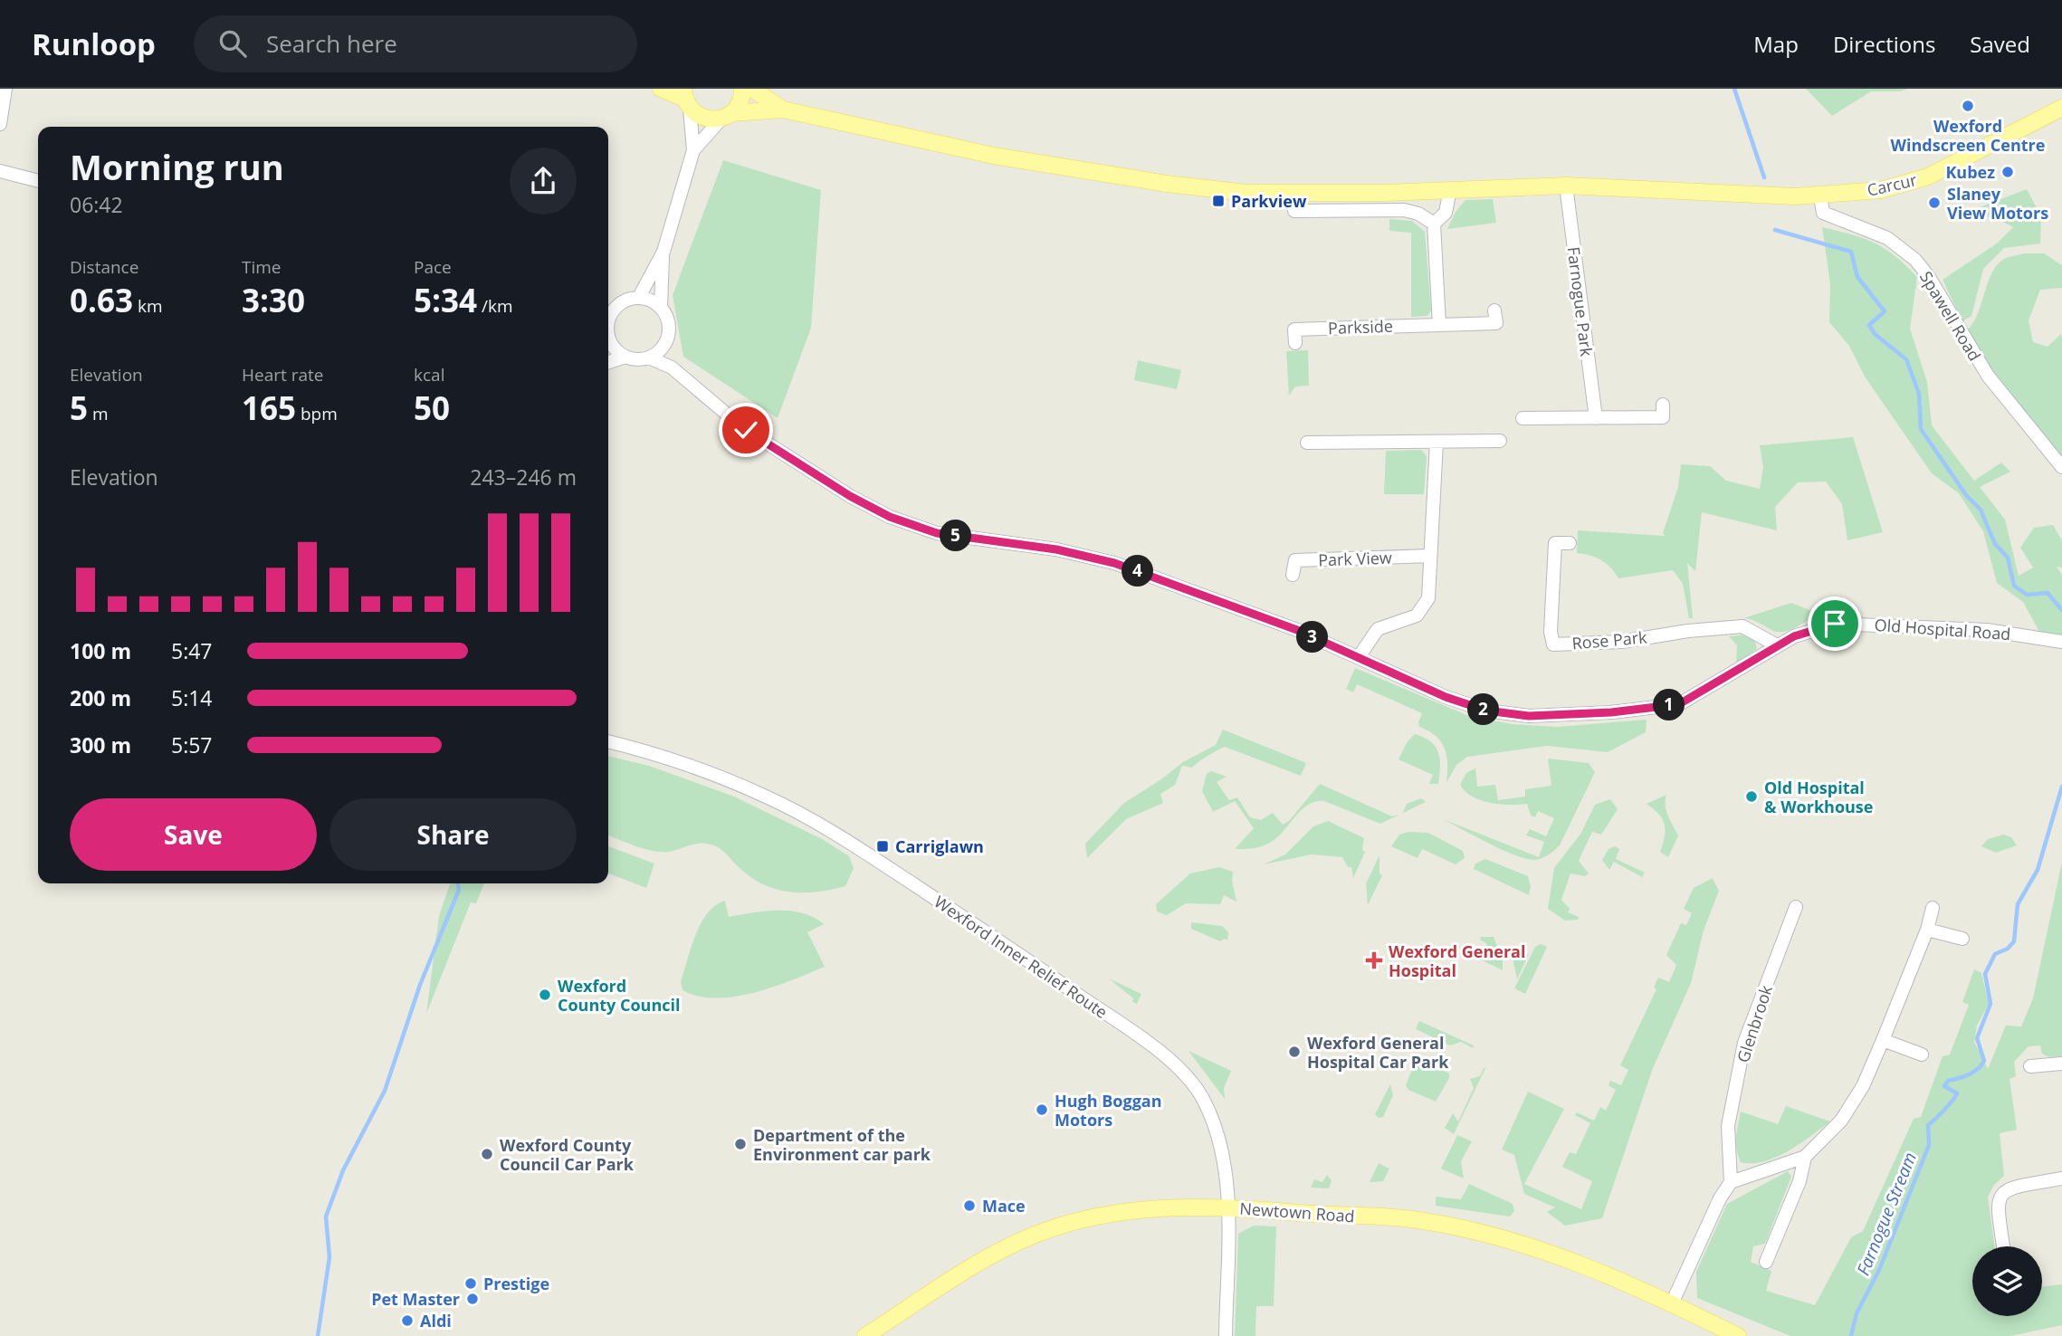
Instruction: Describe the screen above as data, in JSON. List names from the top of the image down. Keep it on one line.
{"streets":{"main road":["Carcur","Newtown Road"],"street":["Farnogue Park","Spawell Road","Parkside","Park View","Old Hospital Road","Rose Park","Wexford Inner Relief Route","Glenbrook"]},"crossings":[["Carcur","Farnogue Park"],["Carcur","Spawell Road"],["Old Hospital Road","Rose Park"],["Wexford Inner Relief Route","Newtown Road"]],"water":["Farnogue Stream"],"places":{"other":["Wexford Windscreen Centre","Kubez","Slaney View Motors","Old Hospital & Workhouse","Wexford County Council","Wexford General Hospital Car Park","Hugh Boggan Motors","Department of the Environment car park","Wexford County Council Car Park","Mace","Prestige","Pet Master","Aldi"],"transit":["Parkview","Carriglawn"],"health":["Wexford General Hospital"]},"page":{"header":"Runloop","search":"Search here","nav":["Map","Directions","Saved"],"heading":["Morning run","06:42"],"stats":[["Distance","0.63 km"],["Time","3:30"],["Pace","5:34 /km"],["Elevation","5 m"],["Heart rate","165 bpm"],["kcal","50"]],"chart":["Elevation","243–246 m"],"pins":["5","4","3","1","2"],"list":[{"name":"100 m","note":"5:47"},{"name":"200 m","note":"5:14"},{"name":"300 m","note":"5:57"}],"buttons":["Save","Share"]}}
